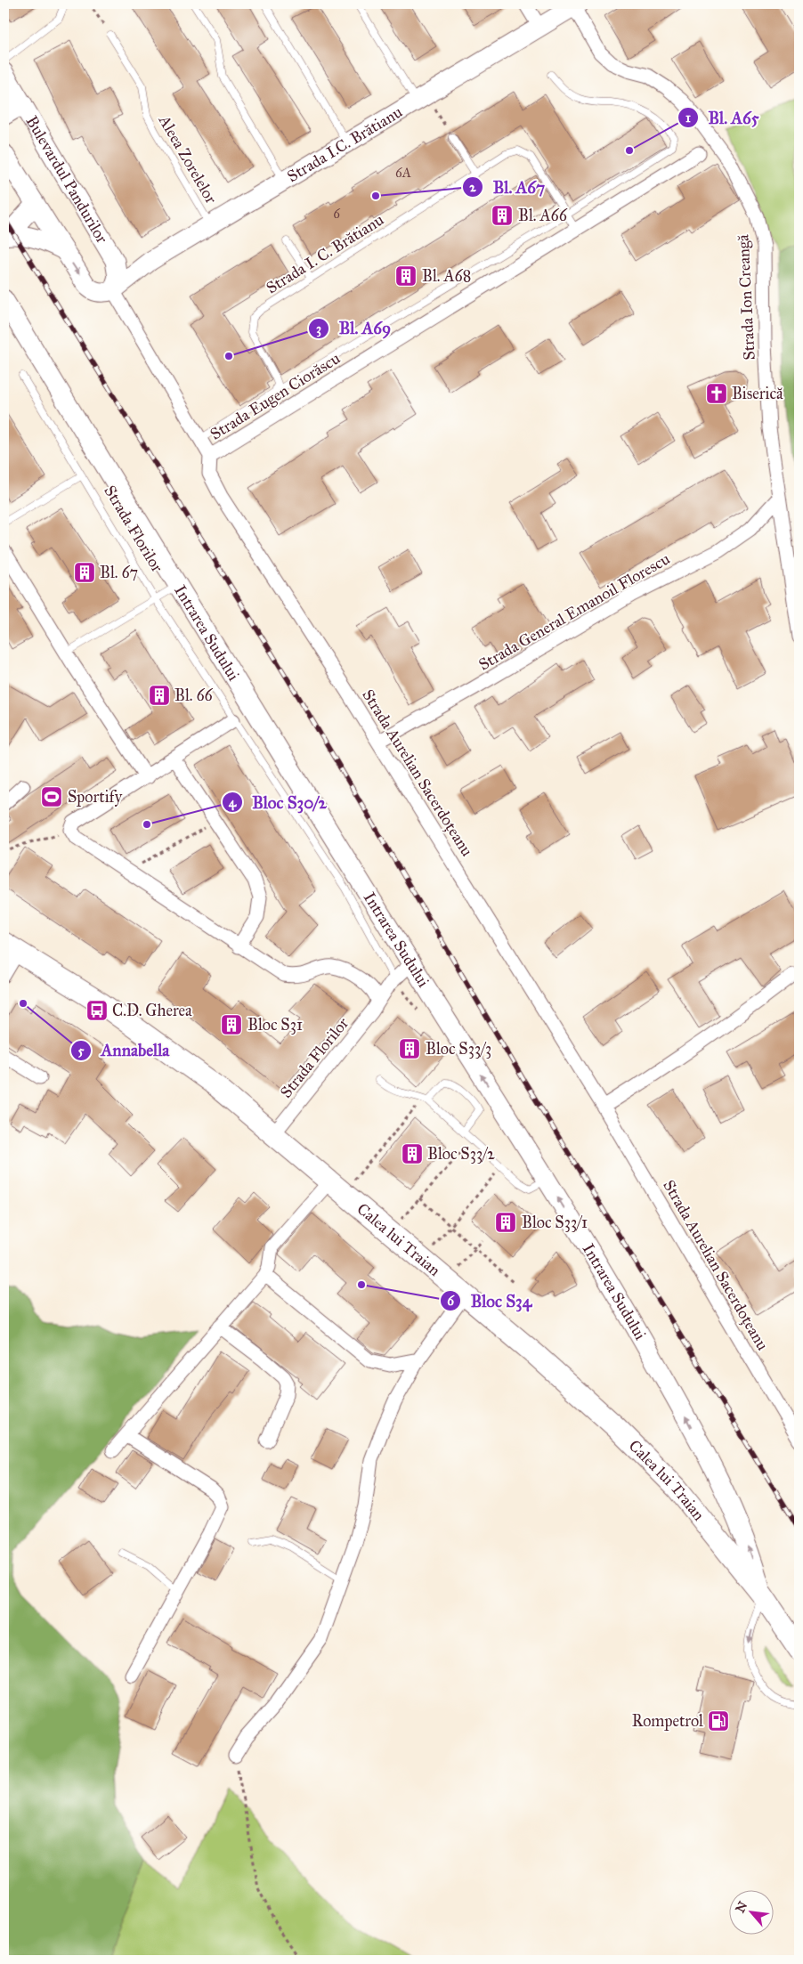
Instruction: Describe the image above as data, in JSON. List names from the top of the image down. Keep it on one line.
{"streets":{"main road":["Calea lui Traian"],"street":["Strada I.C. Brătianu","Bulevardul Pandurilor","Strada Ion Creangă","Strada Eugen Ciorăscu","Strada Florilor","Strada General Emanoil Florescu","Intrarea Sudului","Strada Aurelian Sacerdoțeanu"],"lane":["Aleea Zorelelor","Strada I. C. Brătianu"]},"crossings":[["Strada I.C. Brătianu","Aleea Zorelelor"],["Strada I.C. Brătianu","Bulevardul Pandurilor"],["Strada I.C. Brătianu","Strada Ion Creangă"],["Strada I. C. Brătianu","Strada Eugen Ciorăscu"],["Strada Ion Creangă","Strada General Emanoil Florescu"],["Strada Eugen Ciorăscu","Strada Aurelian Sacerdoțeanu"],["Strada Florilor","Intrarea Sudului"],["Strada Florilor","Calea lui Traian"],["Strada General Emanoil Florescu","Strada Aurelian Sacerdoțeanu"],["Intrarea Sudului","Calea lui Traian"]],"one_way":["Intrarea Sudului"],"places":{"other":["Bl. A65","Bl. A67","Bl. A69","Bloc S30/2","Annabella","Bloc S34"],"building":["Bl. A66","Bl. A68","Bl. 67","Bl. 66","Bloc S31","Bloc S33/3","Bloc S33/2","Bloc S33/1"],"church":["Biserică"],"sports":["Sportify"],"bus stop":["C.D. Gherea"],"fuel station":["Rompetrol"]},"house_numbers":["6A","6"],"north":"top left"}
